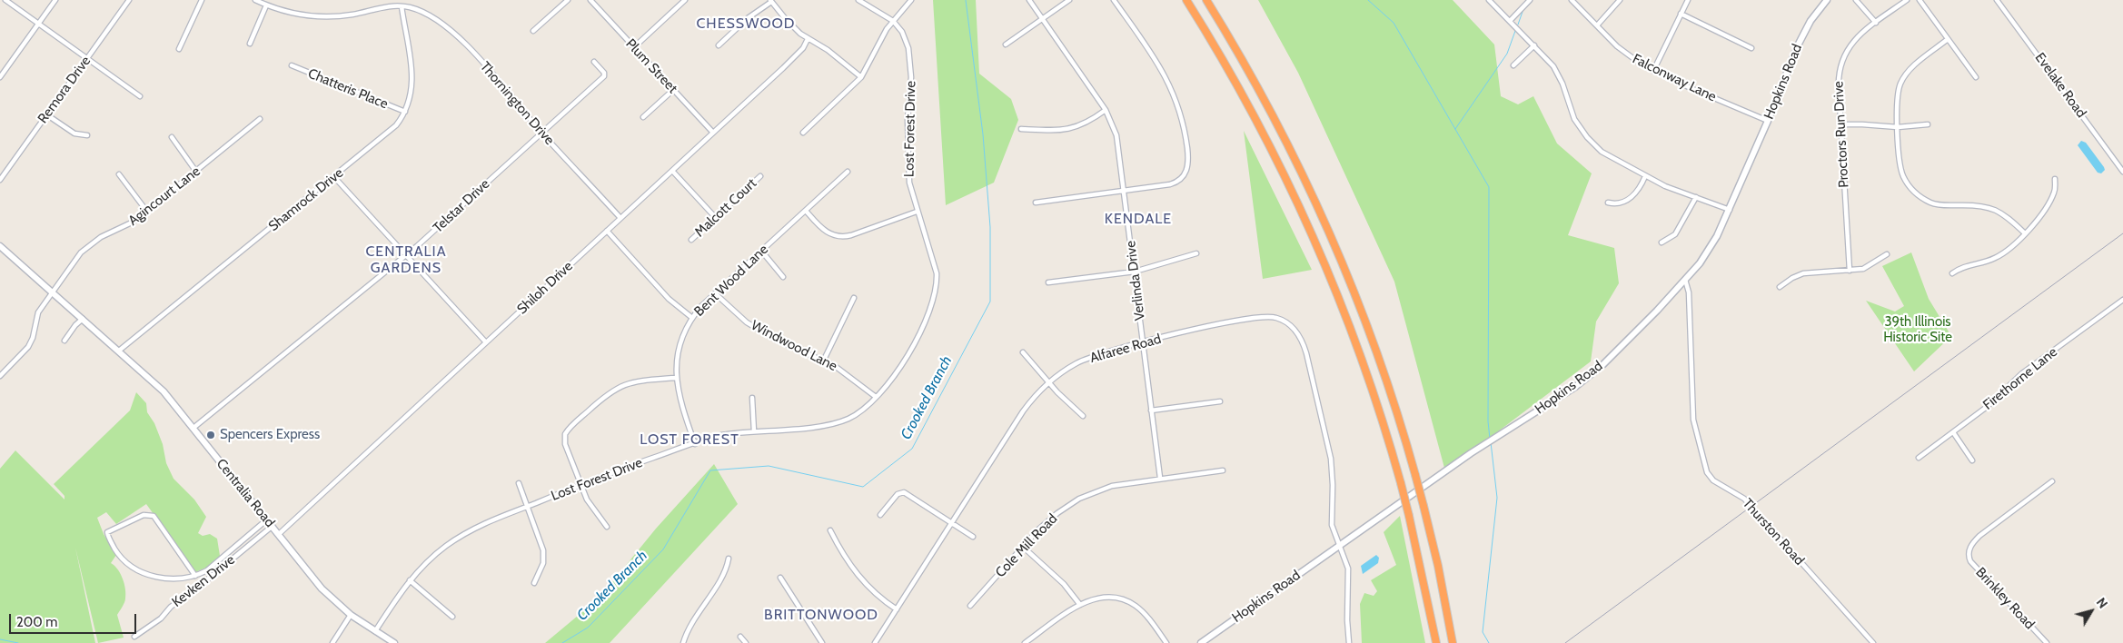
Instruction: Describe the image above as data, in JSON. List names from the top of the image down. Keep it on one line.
{"streets":{"main road":["Hopkins Road","Centralia Road"],"street":["Plum Street","Falconway Lane","Evelake Road","Chatteris Place","Remora Drive","Thornington Drive","Lost Forest Drive","Proctors Run Drive","Agincourt Lane","Shamrock Drive","Telstar Drive","Malcott Court","Bent Wood Lane","Verlinda Drive","Shiloh Drive","Windwood Lane","Alfaree Road","Firethorne Lane","Thurston Road","Cole Mill Road","Kevken Drive","Brinkley Road"]},"crossings":[["Plum Street","Shiloh Drive"],["Falconway Lane","Hopkins Road"],["Hopkins Road","Alfaree Road"],["Hopkins Road","Thurston Road"],["Chatteris Place","Shamrock Drive"],["Thornington Drive","Shamrock Drive"],["Thornington Drive","Telstar Drive"],["Thornington Drive","Shiloh Drive"],["Lost Forest Drive","Bent Wood Lane"],["Lost Forest Drive","Windwood Lane"],["Lost Forest Drive","Centralia Road"],["Agincourt Lane","Centralia Road"],["Shamrock Drive","Centralia Road"],["Telstar Drive","Centralia Road"],["Bent Wood Lane","Windwood Lane"],["Verlinda Drive","Alfaree Road"],["Verlinda Drive","Cole Mill Road"],["Shiloh Drive","Centralia Road"],["Centralia Road","Kevken Drive"]],"districts":["CHESSWOOD","KENDALE","CENTRALIA GARDENS","LOST FOREST","BRITTONWOOD"],"water":["Crooked Branch"],"parks":["39th Illinois Historic Site"],"places":["Spencers Express"],"scale_bar":"200 m","north":"top right"}
